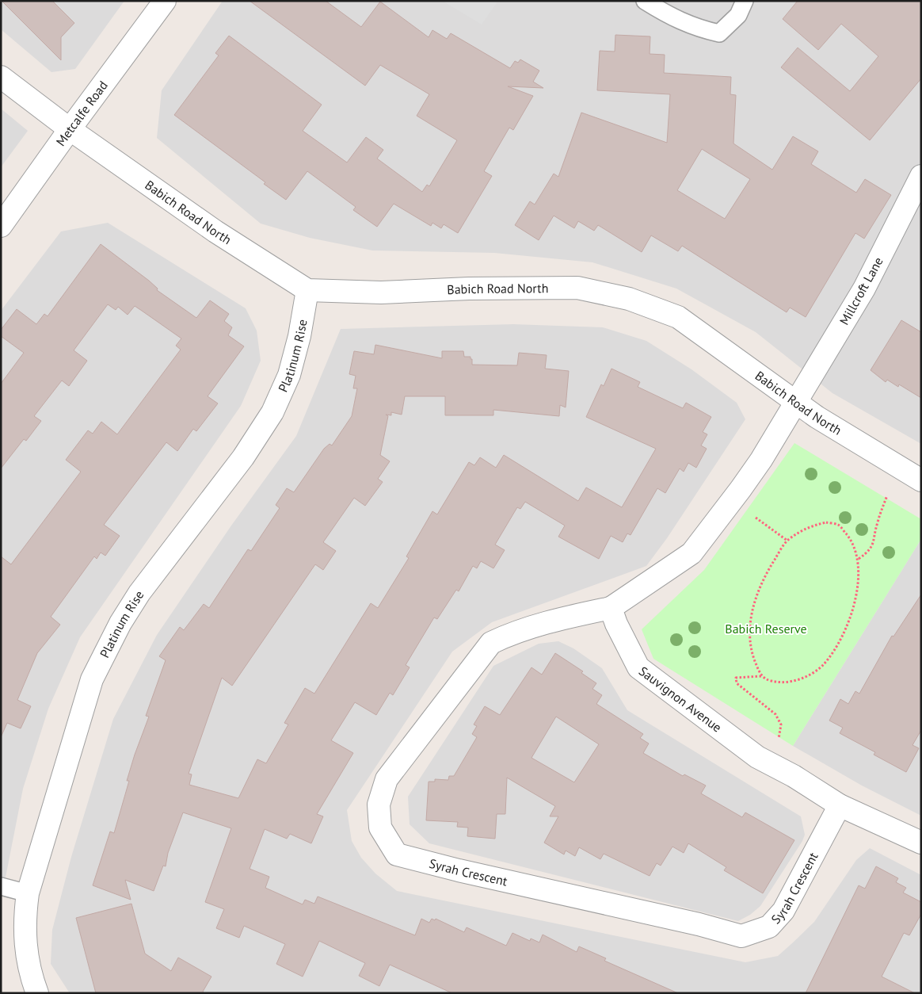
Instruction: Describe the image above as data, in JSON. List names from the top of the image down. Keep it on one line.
{"streets":{"street":["Metcalfe Road","Babich Road North","Millcroft Lane","Platinum Rise","Sauvignon Avenue","Syrah Crescent"]},"crossings":[["Metcalfe Road","Babich Road North"],["Babich Road North","Millcroft Lane"],["Babich Road North","Platinum Rise"],["Sauvignon Avenue","Syrah Crescent"]],"parks":["Babich Reserve"]}
